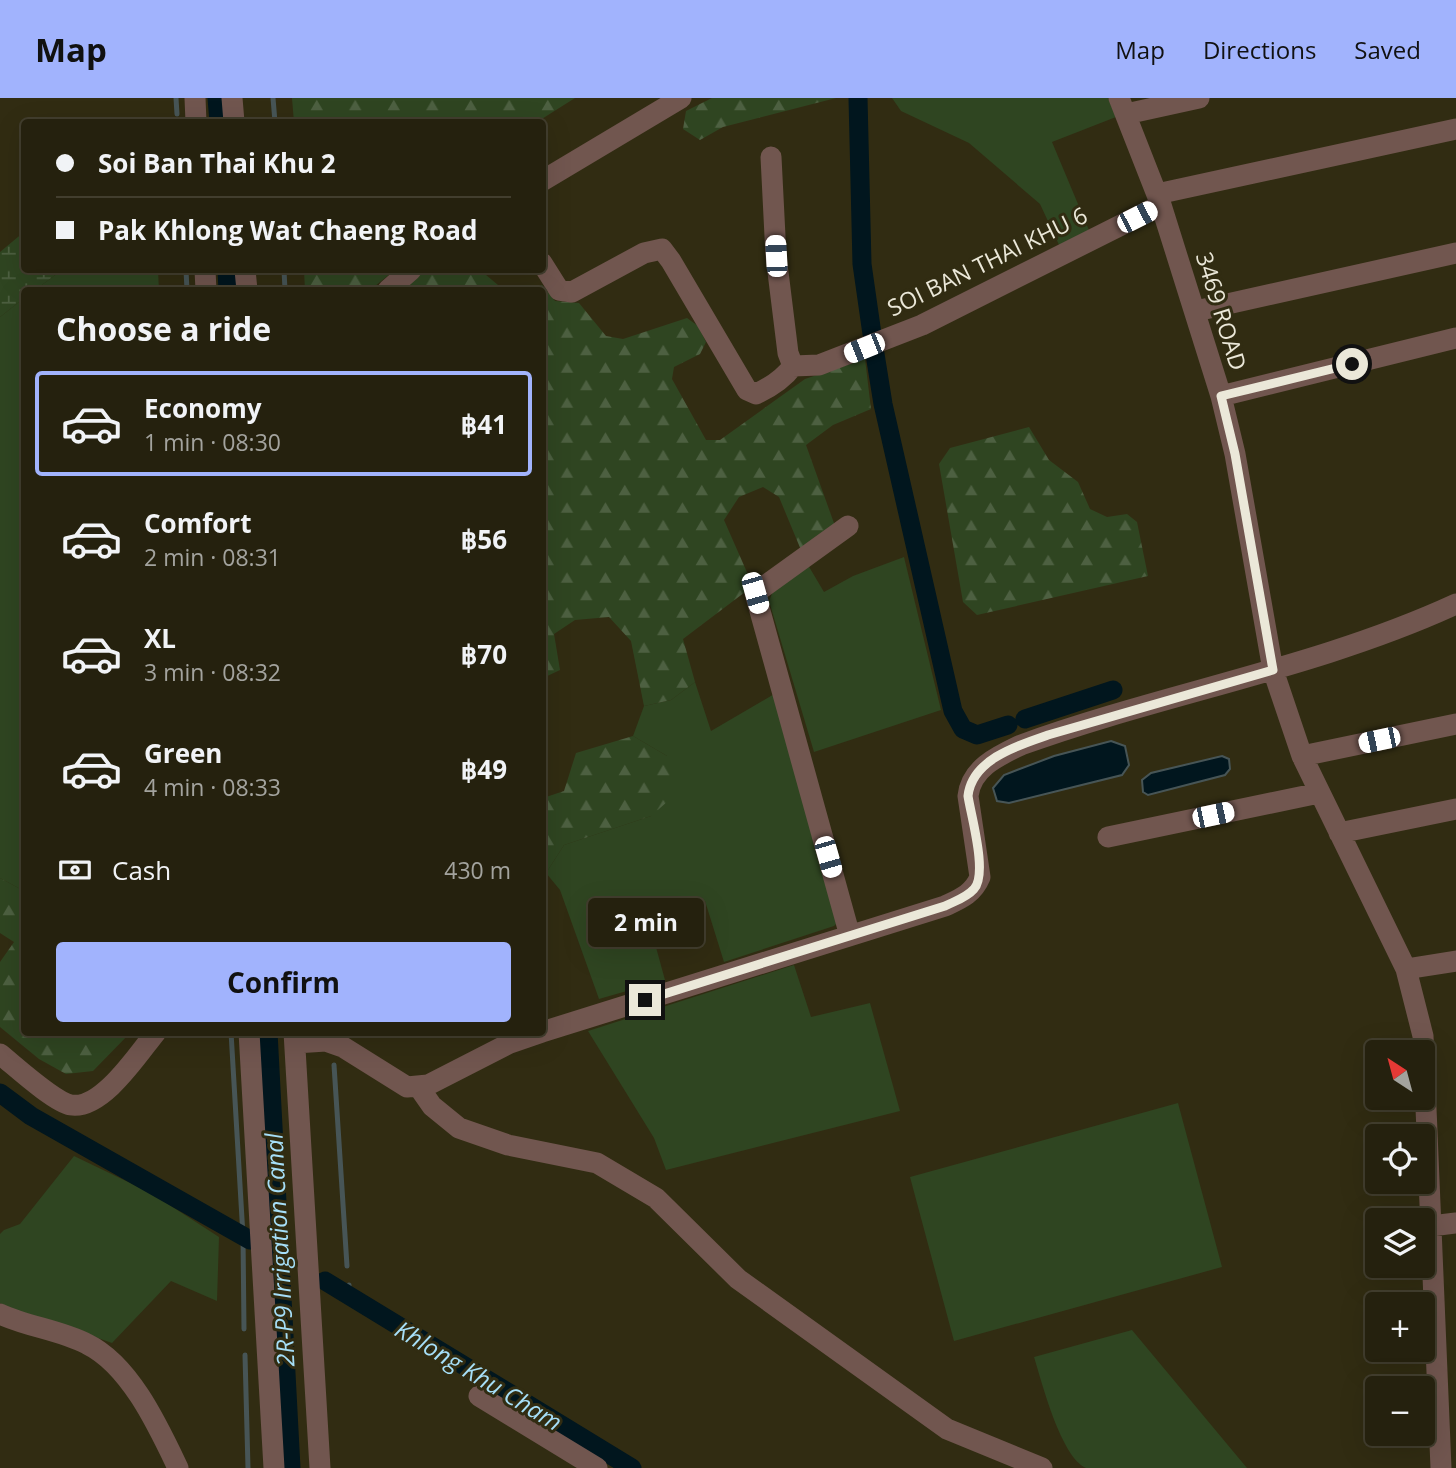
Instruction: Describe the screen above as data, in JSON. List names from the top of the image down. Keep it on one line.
{"streets":{"street":["SOI BAN THAI KHU 6","3469 ROAD"]},"crossings":[["SOI BAN THAI KHU 6","3469 ROAD"]],"water":["2R-P9 Irrigation Canal","Khlong Khu Cham"],"north":"top left","page":{"header":"Map","nav":["Map","Directions","Saved"],"banner":["Soi Ban Thai Khu 2","Pak Khlong Wat Chaeng Road"],"heading":"Choose a ride","list":[{"name":"Economy","note":"1 min · 08:30","value":"฿41"},{"name":"Comfort","note":"2 min · 08:31","value":"฿56"},{"name":"XL","note":"3 min · 08:32","value":"฿70"},{"name":"Green","note":"4 min · 08:33","value":"฿49"}],"pay":["Cash","430 m"],"bubble":"2 min","buttons":"Confirm","map_buttons":["+","−"]}}
